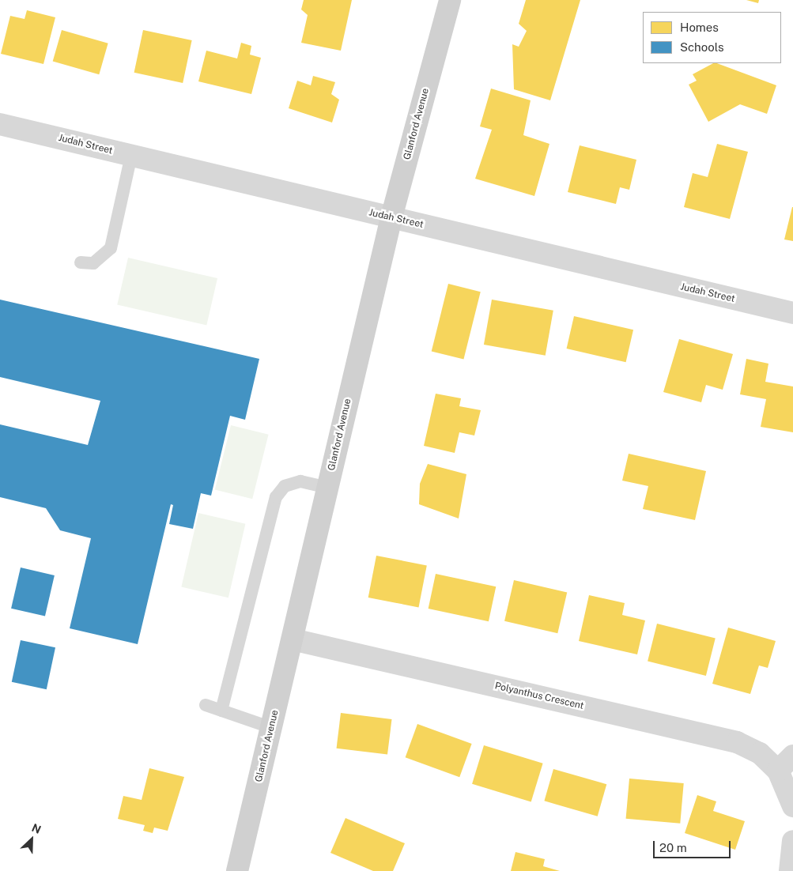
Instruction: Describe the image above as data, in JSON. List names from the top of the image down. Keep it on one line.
{"streets":{"main road":["Glanford Avenue"],"street":["Judah Street","Polyanthus Crescent"]},"crossings":[["Glanford Avenue","Judah Street"],["Glanford Avenue","Polyanthus Crescent"]],"legend":["Homes","Schools"],"scale_bar":"20 m","north":"top right"}
